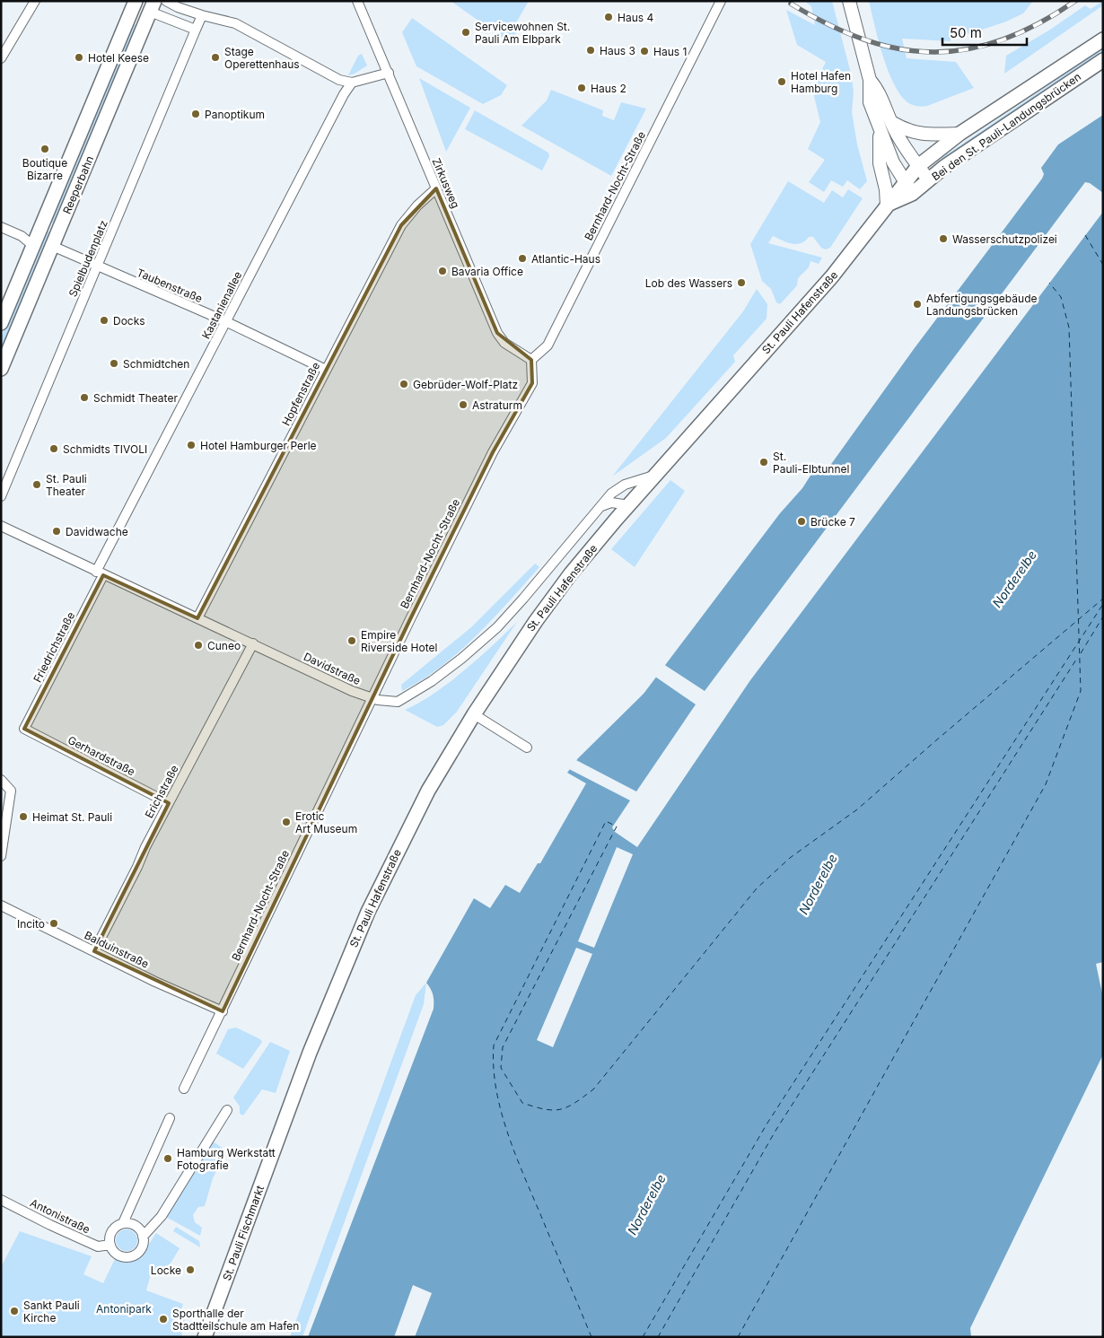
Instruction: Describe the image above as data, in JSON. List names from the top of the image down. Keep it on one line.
{"streets":{"main road":["Bei den St. Pauli-Landungsbrücken","Reeperbahn","St. Pauli Hafenstraße","St. Pauli Fischmarkt"],"street":["Zirkusweg","Bernhard-Nocht-Straße","Spielbudenplatz","Taubenstraße","Kastanienallee","Hopfenstraße","Friedrichstraße","Davidstraße","Gerhardstraße","Erichstraße","Balduinstraße","Antonistraße"]},"crossings":[["Bei den St. Pauli-Landungsbrücken","St. Pauli Hafenstraße"],["Zirkusweg","Bernhard-Nocht-Straße"],["Zirkusweg","Hopfenstraße"],["Reeperbahn","Taubenstraße"],["Bernhard-Nocht-Straße","Davidstraße"],["Bernhard-Nocht-Straße","Balduinstraße"],["Spielbudenplatz","Taubenstraße"],["Taubenstraße","Kastanienallee"],["Taubenstraße","Hopfenstraße"],["Kastanienallee","Friedrichstraße"],["Kastanienallee","Davidstraße"],["St. Pauli Hafenstraße","Davidstraße"],["St. Pauli Hafenstraße","St. Pauli Fischmarkt"],["Hopfenstraße","Davidstraße"],["Friedrichstraße","Davidstraße"],["Friedrichstraße","Gerhardstraße"],["Davidstraße","Erichstraße"],["Gerhardstraße","Erichstraße"],["Erichstraße","Balduinstraße"]],"water":["Norderelbe"],"parks":["Antonipark"],"places":["Haus 4","Servicewohnen St. Pauli Am Elbpark","Haus 3","Haus 1","Hotel Keese","Stage Operettenhaus","Hotel Hafen Hamburg","Haus 2","Panoptikum","Boutique Bizarre","Wasserschutzpolizei","Atlantic-Haus","Bavaria Office","Lob des Wassers","Abfertigungsgebäude Landungsbrücken","Docks","Schmidtchen","Gebrüder-Wolf-Platz","Schmidt Theater","Astraturm","Hotel Hamburger Perle","Schmidts TIVOLI","St. Pauli-Elbtunnel","St. Pauli Theater","Brücke 7","Davidwache","Empire Riverside Hotel","Cuneo","Heimat St. Pauli","Erotic Art Museum","Incito","Hamburg Werkstatt Fotografie","Locke","Sankt Pauli Kirche","Sporthalle der Stadtteilschule am Hafen"],"scale_bar":"50 m"}
